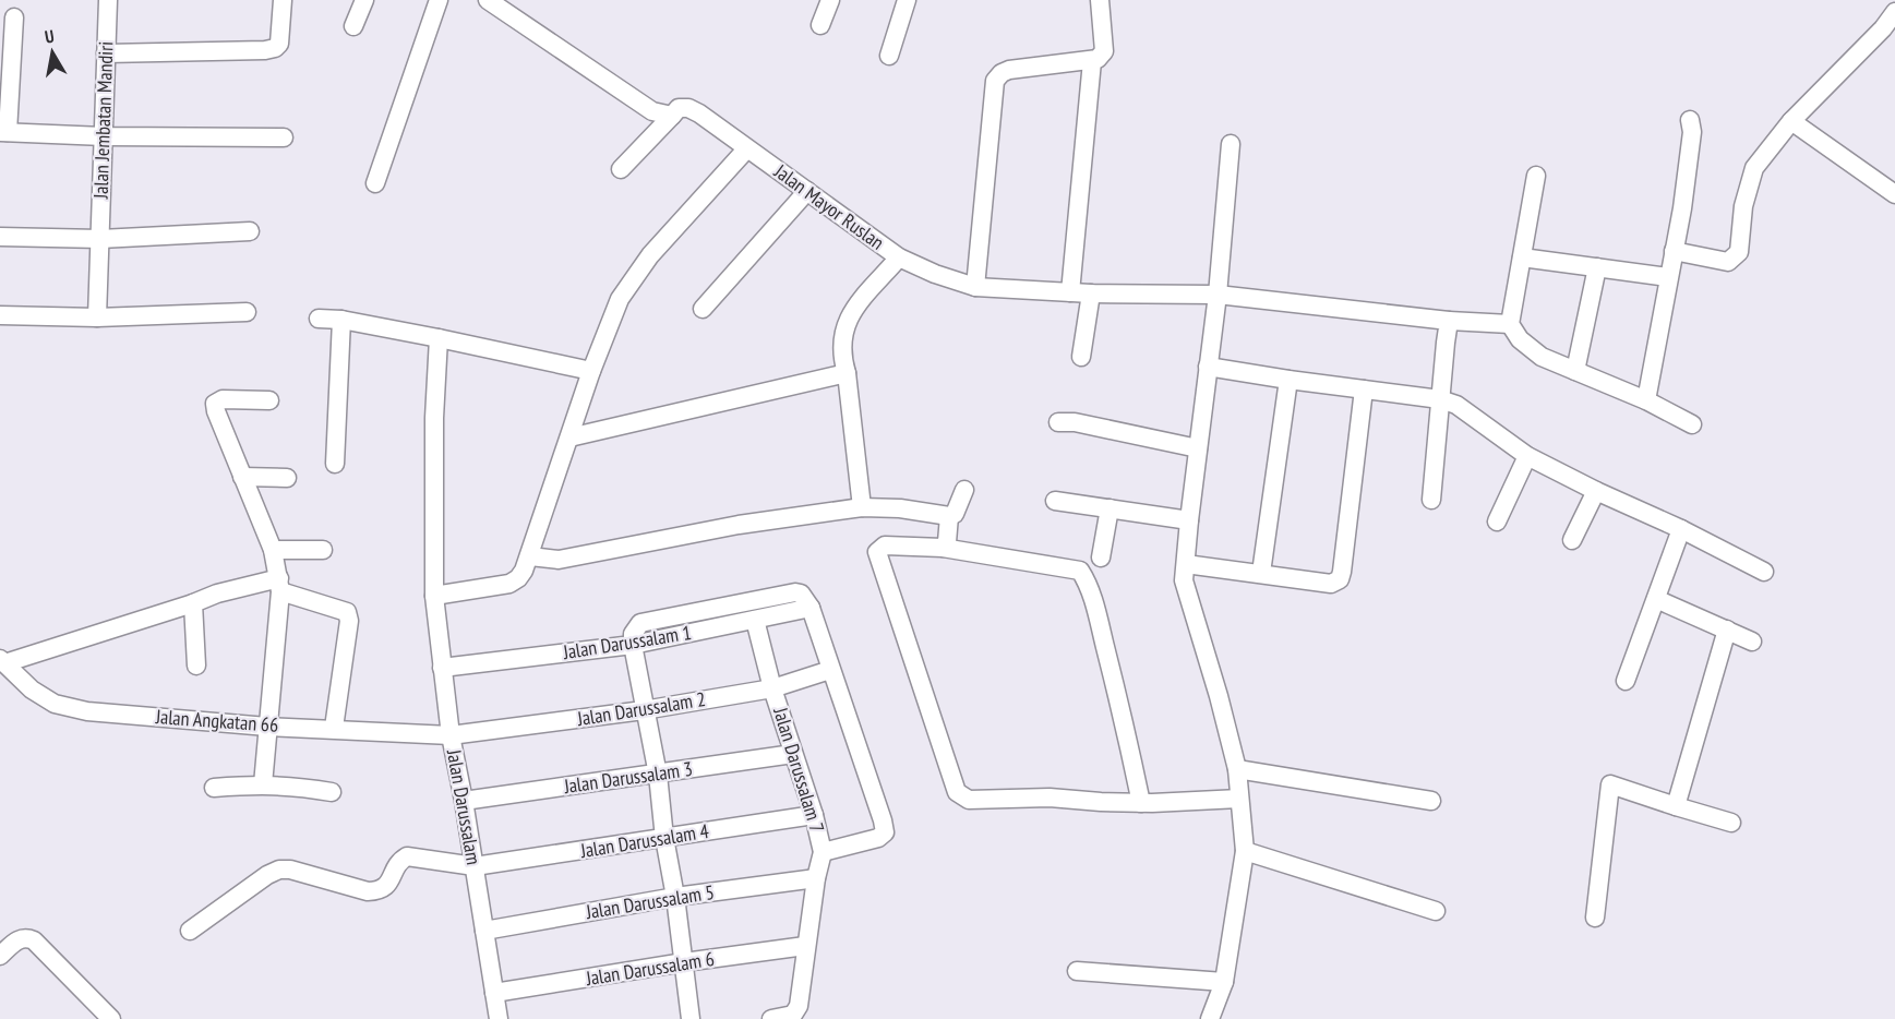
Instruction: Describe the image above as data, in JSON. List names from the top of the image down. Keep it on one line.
{"streets":{"street":["Jalan Jembatan Mandiri","Jalan Mayor Ruslan","Jalan Darussalam 1","Jalan Darussalam 2","Jalan Angkatan 66","Jalan Darussalam 7","Jalan Darussalam 3","Jalan Darussalam","Jalan Darussalam 4","Jalan Darussalam 5","Jalan Darussalam 6"]},"crossings":[["Jalan Darussalam 1","Jalan Darussalam 7"],["Jalan Darussalam 1","Jalan Darussalam"],["Jalan Darussalam 2","Jalan Angkatan 66"],["Jalan Darussalam 2","Jalan Darussalam 7"],["Jalan Darussalam 2","Jalan Darussalam"],["Jalan Angkatan 66","Jalan Darussalam"],["Jalan Darussalam 7","Jalan Darussalam 3"],["Jalan Darussalam 7","Jalan Darussalam 4"],["Jalan Darussalam 7","Jalan Darussalam 5"],["Jalan Darussalam 7","Jalan Darussalam 6"],["Jalan Darussalam 3","Jalan Darussalam"],["Jalan Darussalam","Jalan Darussalam 4"],["Jalan Darussalam","Jalan Darussalam 5"],["Jalan Darussalam","Jalan Darussalam 6"]],"north":"top"}
